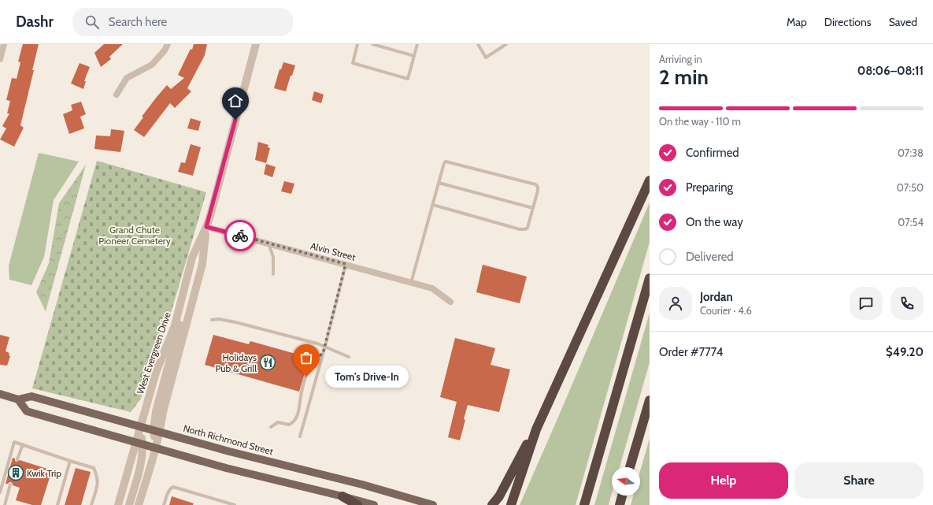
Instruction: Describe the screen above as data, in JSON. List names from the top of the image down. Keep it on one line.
{"streets":{"main road":["North Richmond Street"],"street":["Alvin Street","West Evergreen Drive"]},"crossings":[["Alvin Street","West Evergreen Drive"],["West Evergreen Drive","North Richmond Street"]],"parks":["Grand Chute Pioneer Cemetery"],"places":{"restaurant":["Holidays Pub & Grill"],"other":["Tom's Drive-In"],"building":["Kwik Trip"]},"north":"left","page":{"header":"Dashr","search":"Search here","nav":["Map","Directions","Saved"],"heading":["2 min","Arriving in","08:06–08:11"],"panel":["Jordan","Courier · 4.6","Order #7774","$49.20"],"bar":"On the way · 110 m","list":[["Confirmed","07:38"],["Preparing","07:50"],["On the way","07:54"],"Delivered"],"bubble":"Tom's Drive-In","buttons":["Help","Share"]}}
